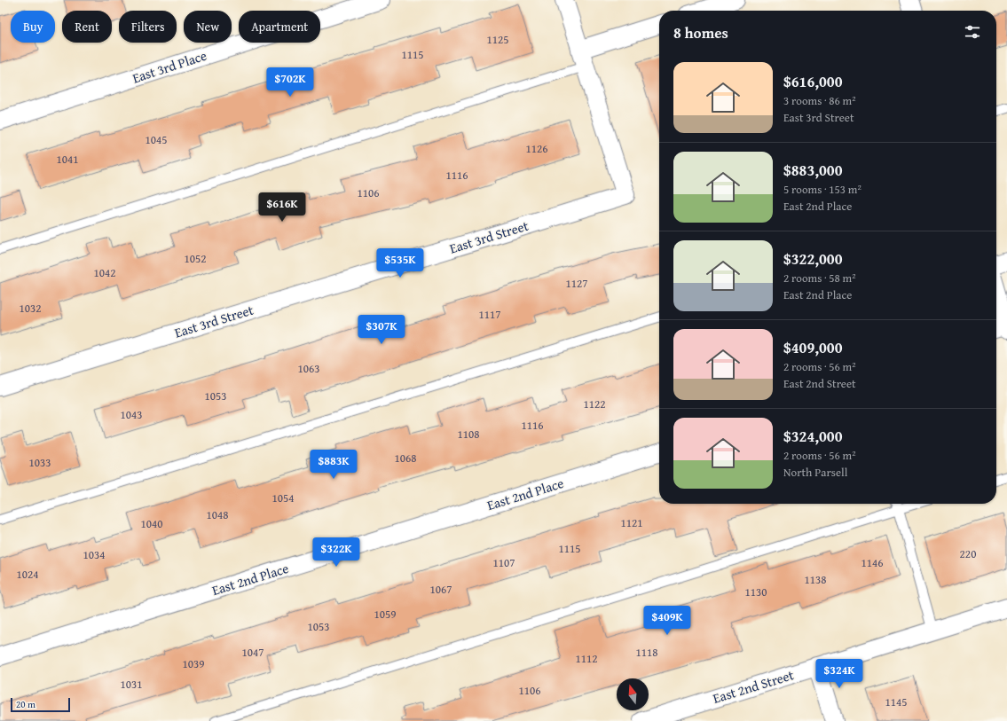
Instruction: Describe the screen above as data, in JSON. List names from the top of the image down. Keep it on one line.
{"streets":{"street":["East 3rd Place","East 3rd Street","East 2nd Place","East 2nd Street"]},"house_numbers":["1125","1115","1045","1126","1041","1116","1106","1052","1042","1127","1032","1117","1063","1053","1122","1043","1116","1108","1068","1033","1054","1048","1121","1040","1115","220","1034","1107","1146","1024","1138","1067","1130","1059","1053","1047","1118","1112","1039","1031","1106","1145"],"scale_bar":"20 m","north":"top","page":{"chip":["Buy","Rent","Filters","New","Apartment"],"heading":"8 homes","list":[{"name":"$616,000","note":"3 rooms · 86 m² · East 3rd Street"},{"name":"$883,000","note":"5 rooms · 153 m² · East 2nd Place"},{"name":"$322,000","note":"2 rooms · 58 m² · East 2nd Place"},{"name":"$409,000","note":"2 rooms · 56 m² · East 2nd Street"},{"name":"$324,000","note":"2 rooms · 56 m² · North Parsell"}],"price":["$702K","$616K","$535K","$307K","$883K","$322K","$409K","$324K"],"scale":"20 m"}}
